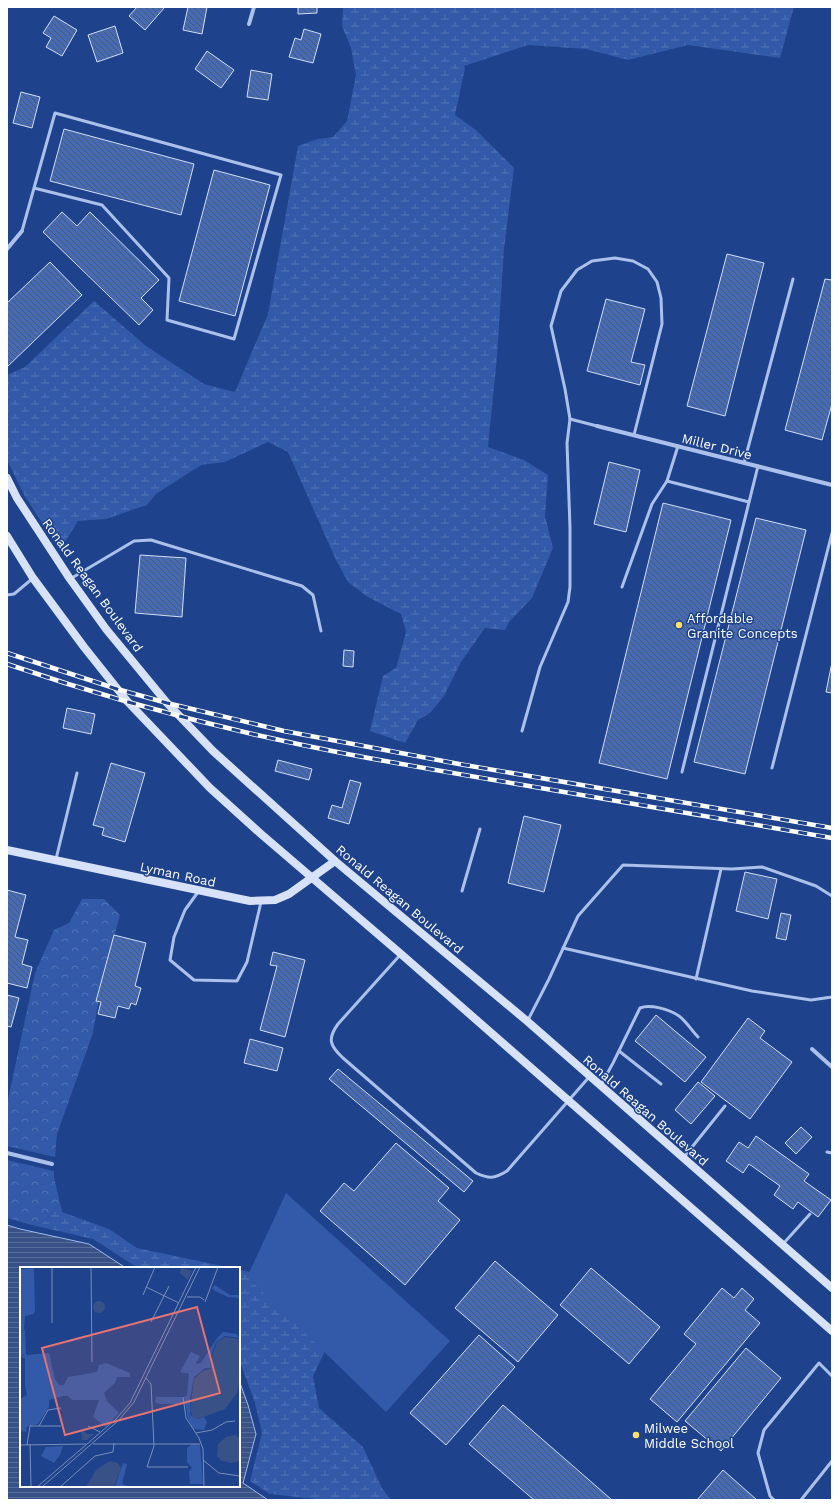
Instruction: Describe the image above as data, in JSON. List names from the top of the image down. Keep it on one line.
{"streets":{"main road":["Ronald Reagan Boulevard","Lyman Road"],"street":["Miller Drive"]},"crossings":[["Ronald Reagan Boulevard","Lyman Road"]],"places":["Affordable Granite Concepts","Milwee Middle School"]}
